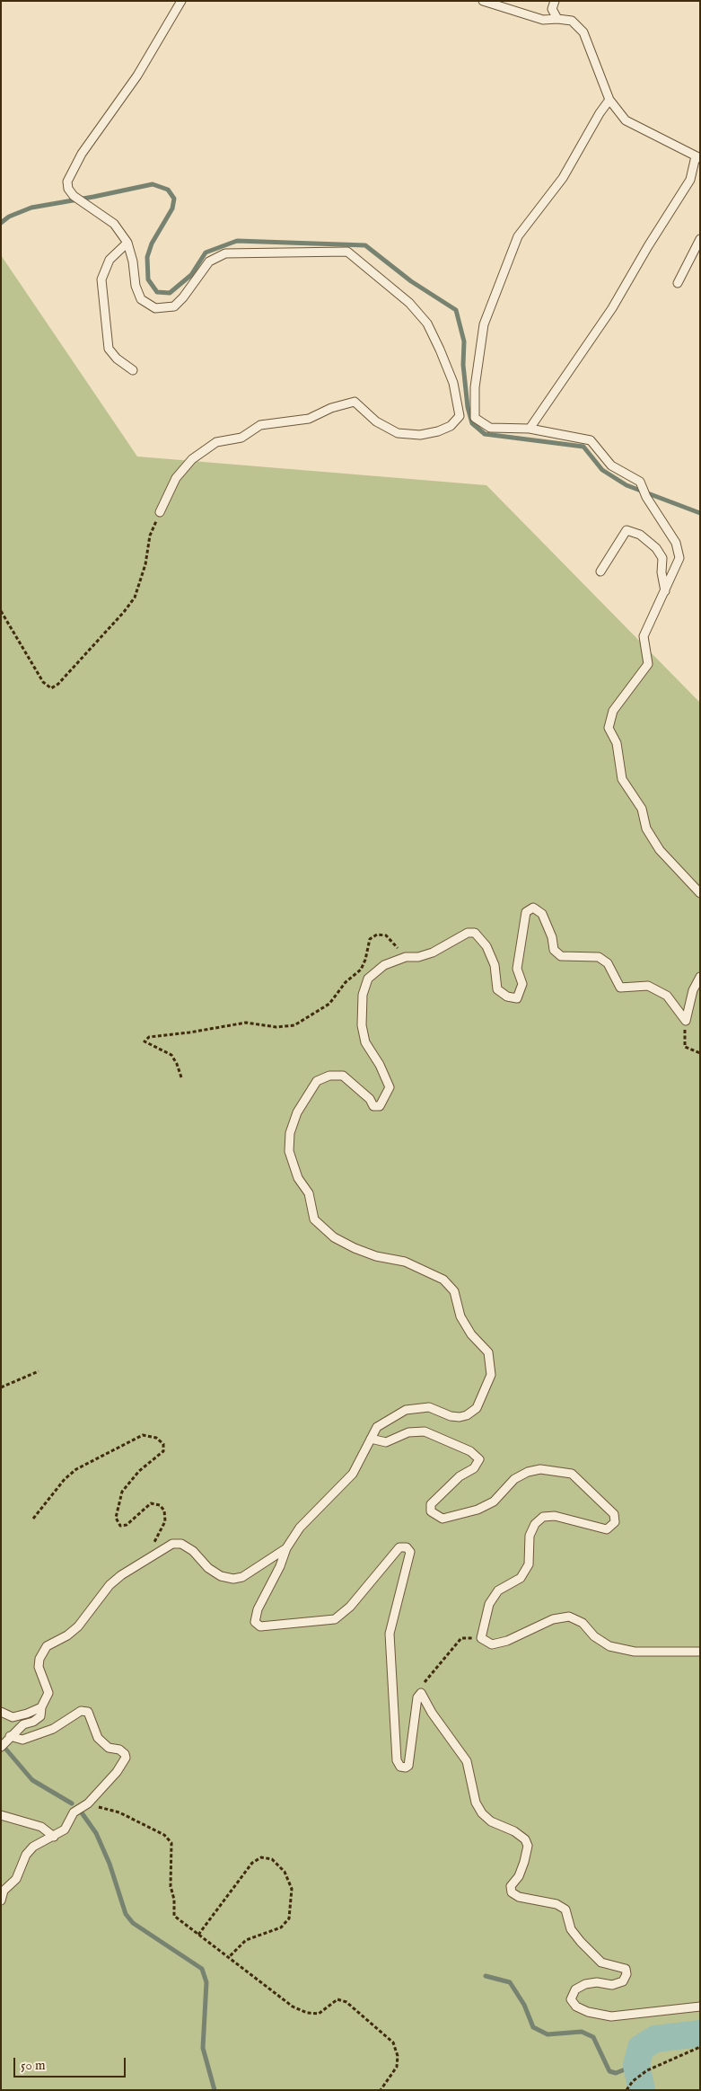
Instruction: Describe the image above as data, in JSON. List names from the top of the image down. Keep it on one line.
{"scale_bar":"50 m"}
